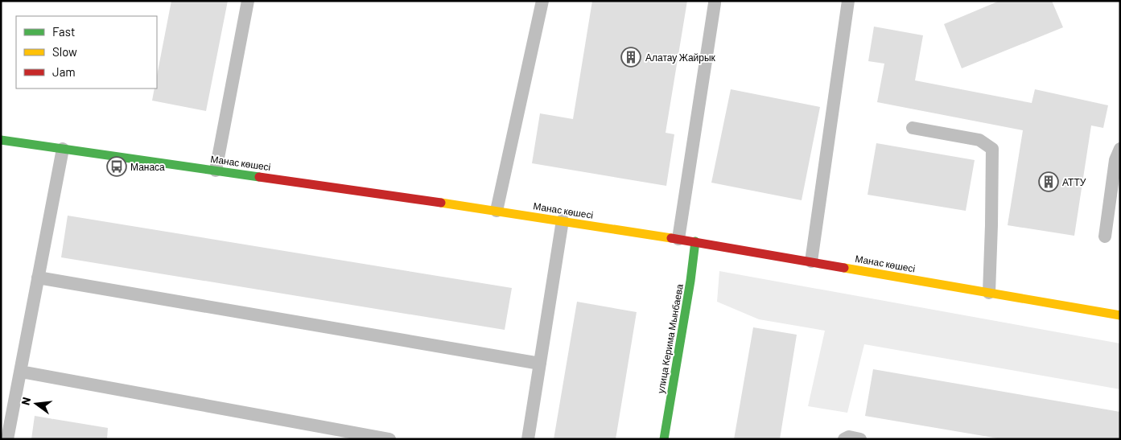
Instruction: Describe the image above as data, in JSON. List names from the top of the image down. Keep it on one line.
{"streets":{"street":["Манас көшесі","улица Керима Мынбаева"]},"crossings":[["Манас көшесі","улица Керима Мынбаева"]],"places":{"building":["Алатау Жайрык","АТТУ"],"bus stop":["Манаса"]},"legend":["Fast","Slow","Jam"],"north":"left"}
